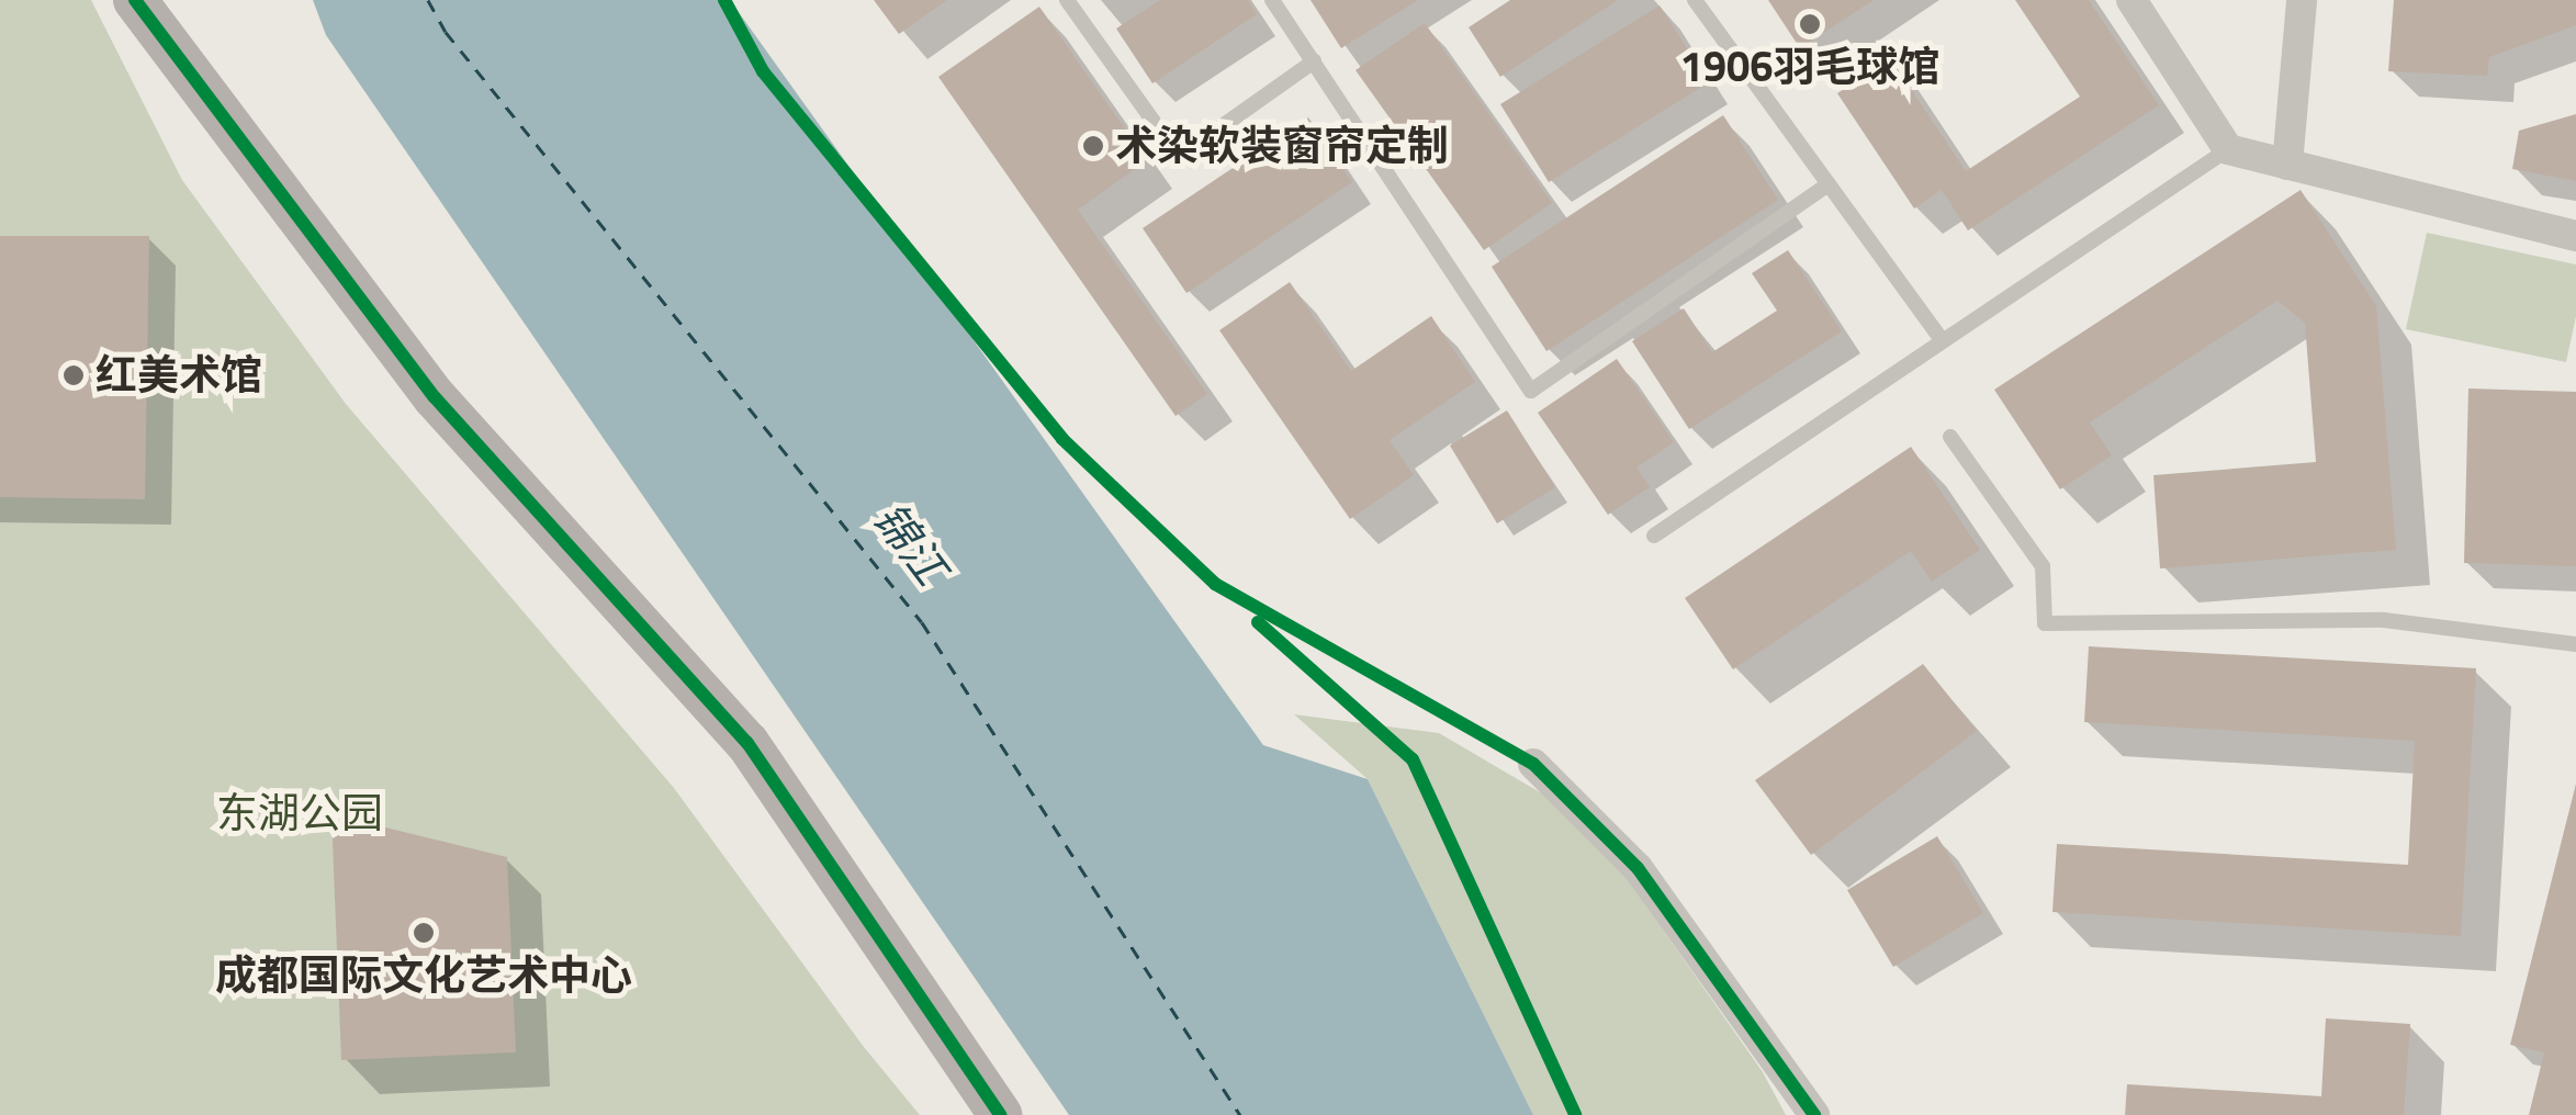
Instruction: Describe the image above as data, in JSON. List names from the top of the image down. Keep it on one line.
{"water":["锦江"],"parks":["东湖公园"],"places":["1906羽毛球馆","术染软装窗帘定制","红美术馆","成都国际文化艺术中心"]}
